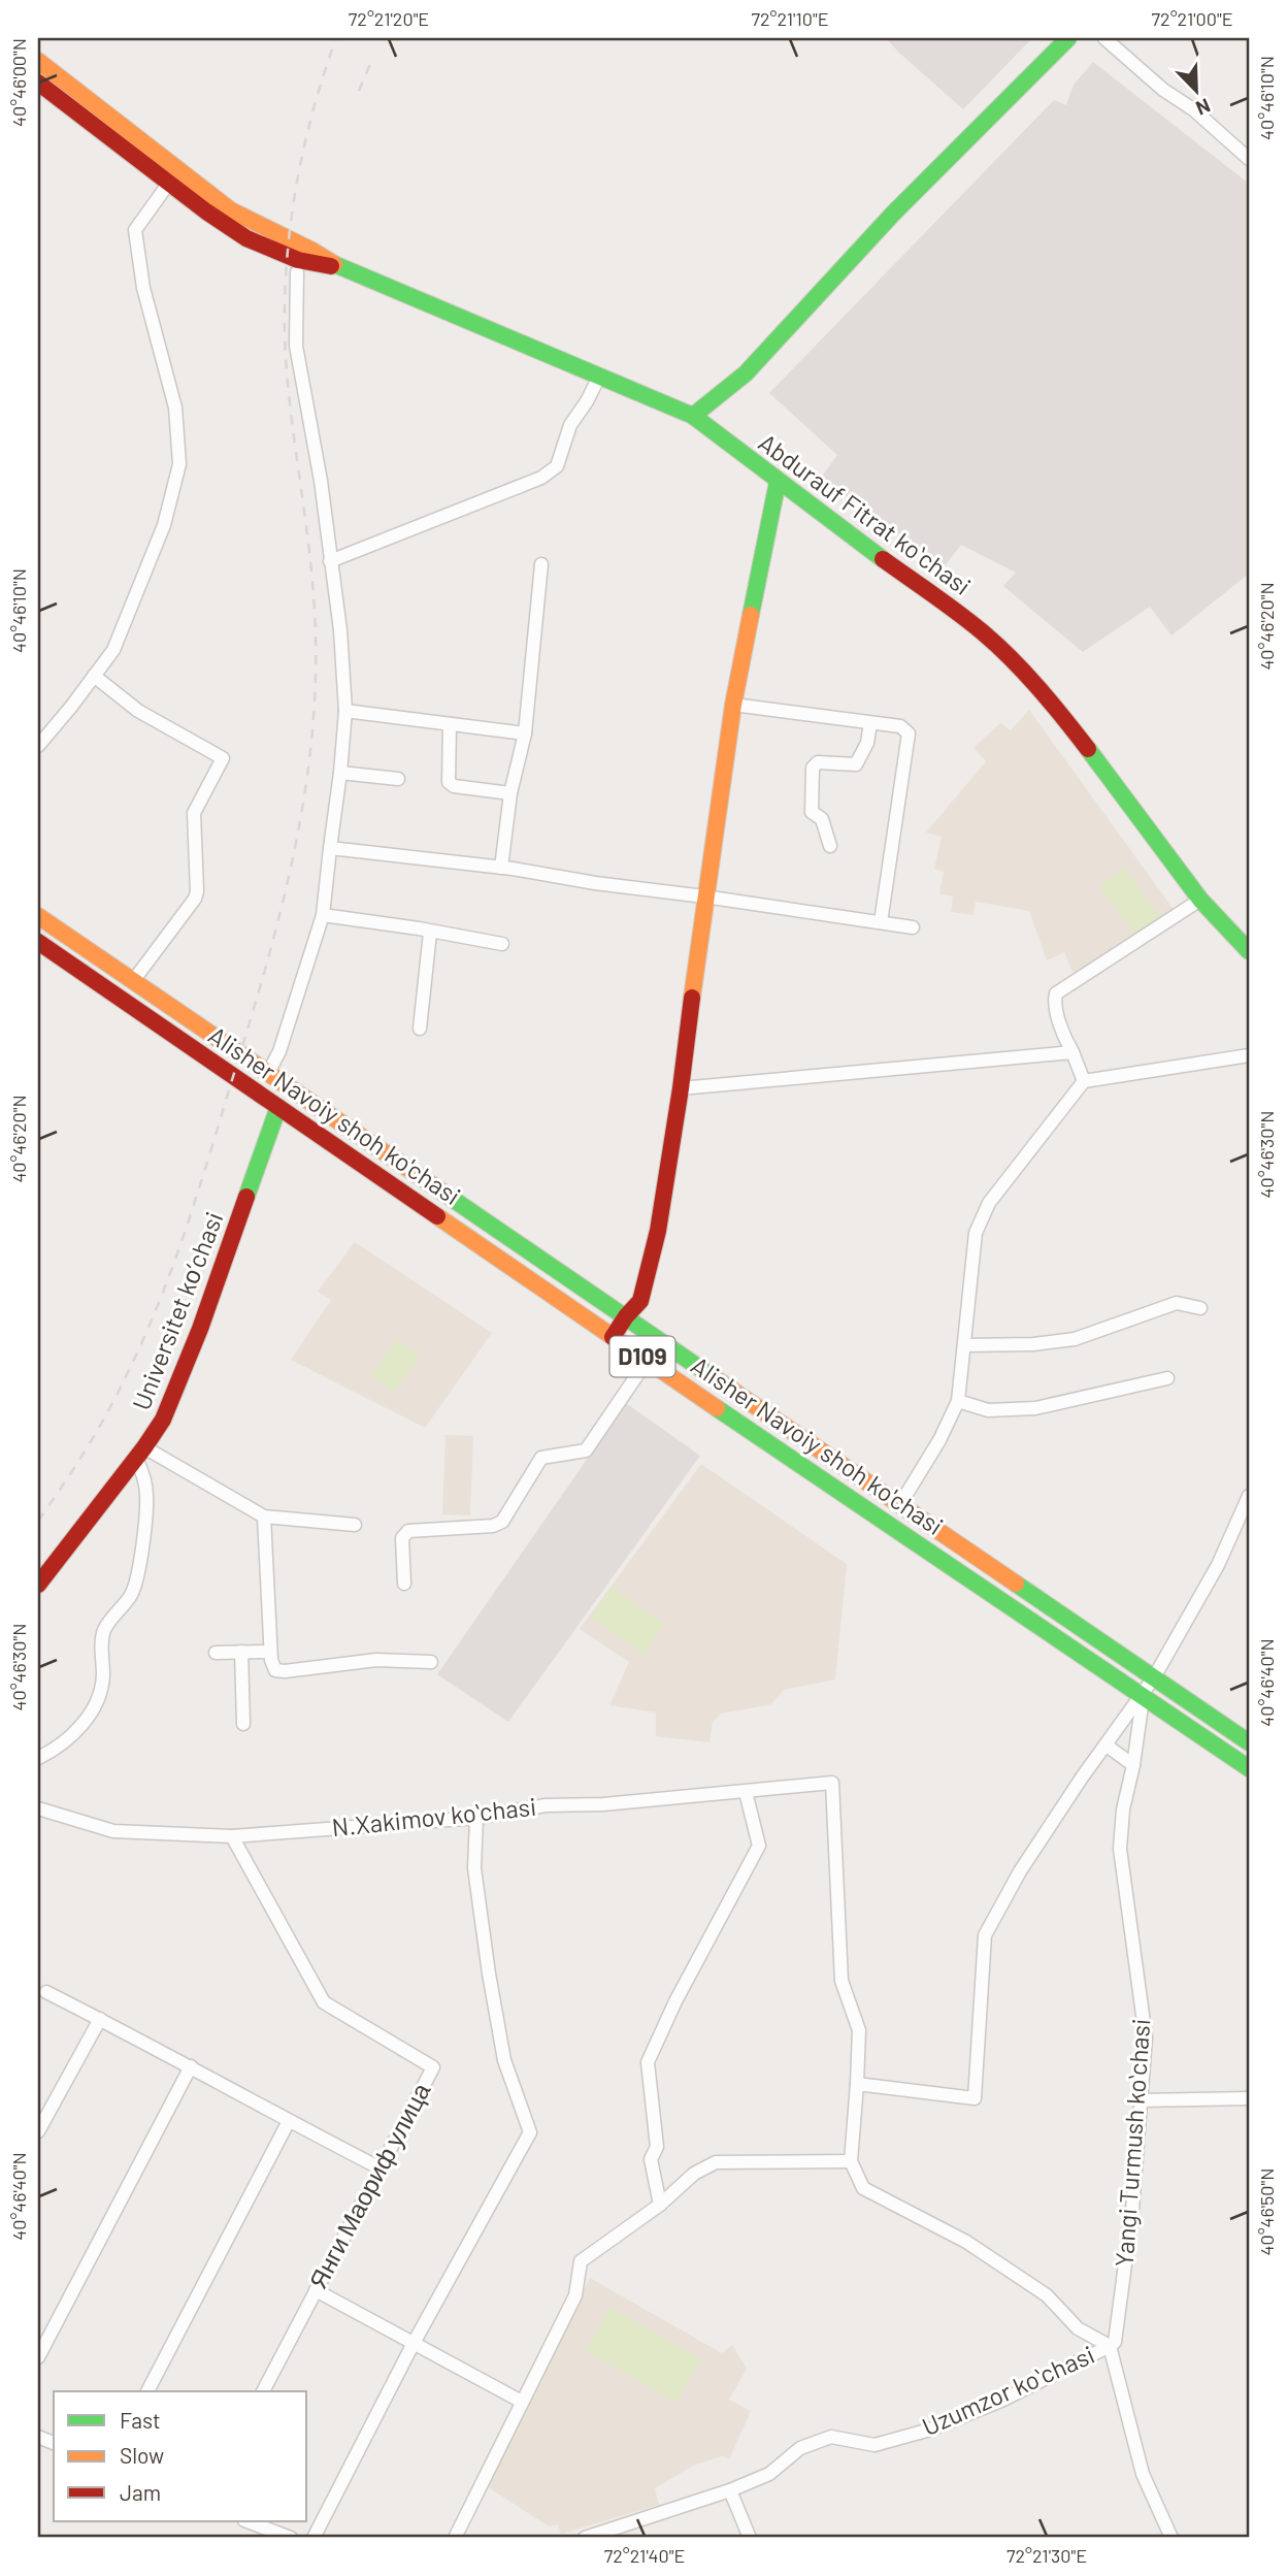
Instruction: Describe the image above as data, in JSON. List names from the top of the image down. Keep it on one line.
{"streets":{"main road":["Abdurauf Fitrat koʻchasi","Alisher Navoiy shoh ko'chasi","Universitet kо‘chasi","D109"],"street":["N.Xakimov koʻchasi","Yangi Turmush koʻchasi","Янги Маориф улица","Uzumzor koʻchasi"]},"crossings":[["Alisher Navoiy shoh ko'chasi","Universitet kо‘chasi"],["Alisher Navoiy shoh ko'chasi","Yangi Turmush koʻchasi"],["N.Xakimov koʻchasi","Янги Маориф улица"],["Yangi Turmush koʻchasi","Uzumzor koʻchasi"]],"legend":["Fast","Slow","Jam"],"north":"bottom right","coordinates":["72°21'20\"E","72°21'10\"E","72°21'00\"E","40°46'00\"N","40°46'10\"N","40°46'20\"N","40°46'30\"N","40°46'40\"N","40°46'50\"N","72°21'40\"E","72°21'30\"E"]}
